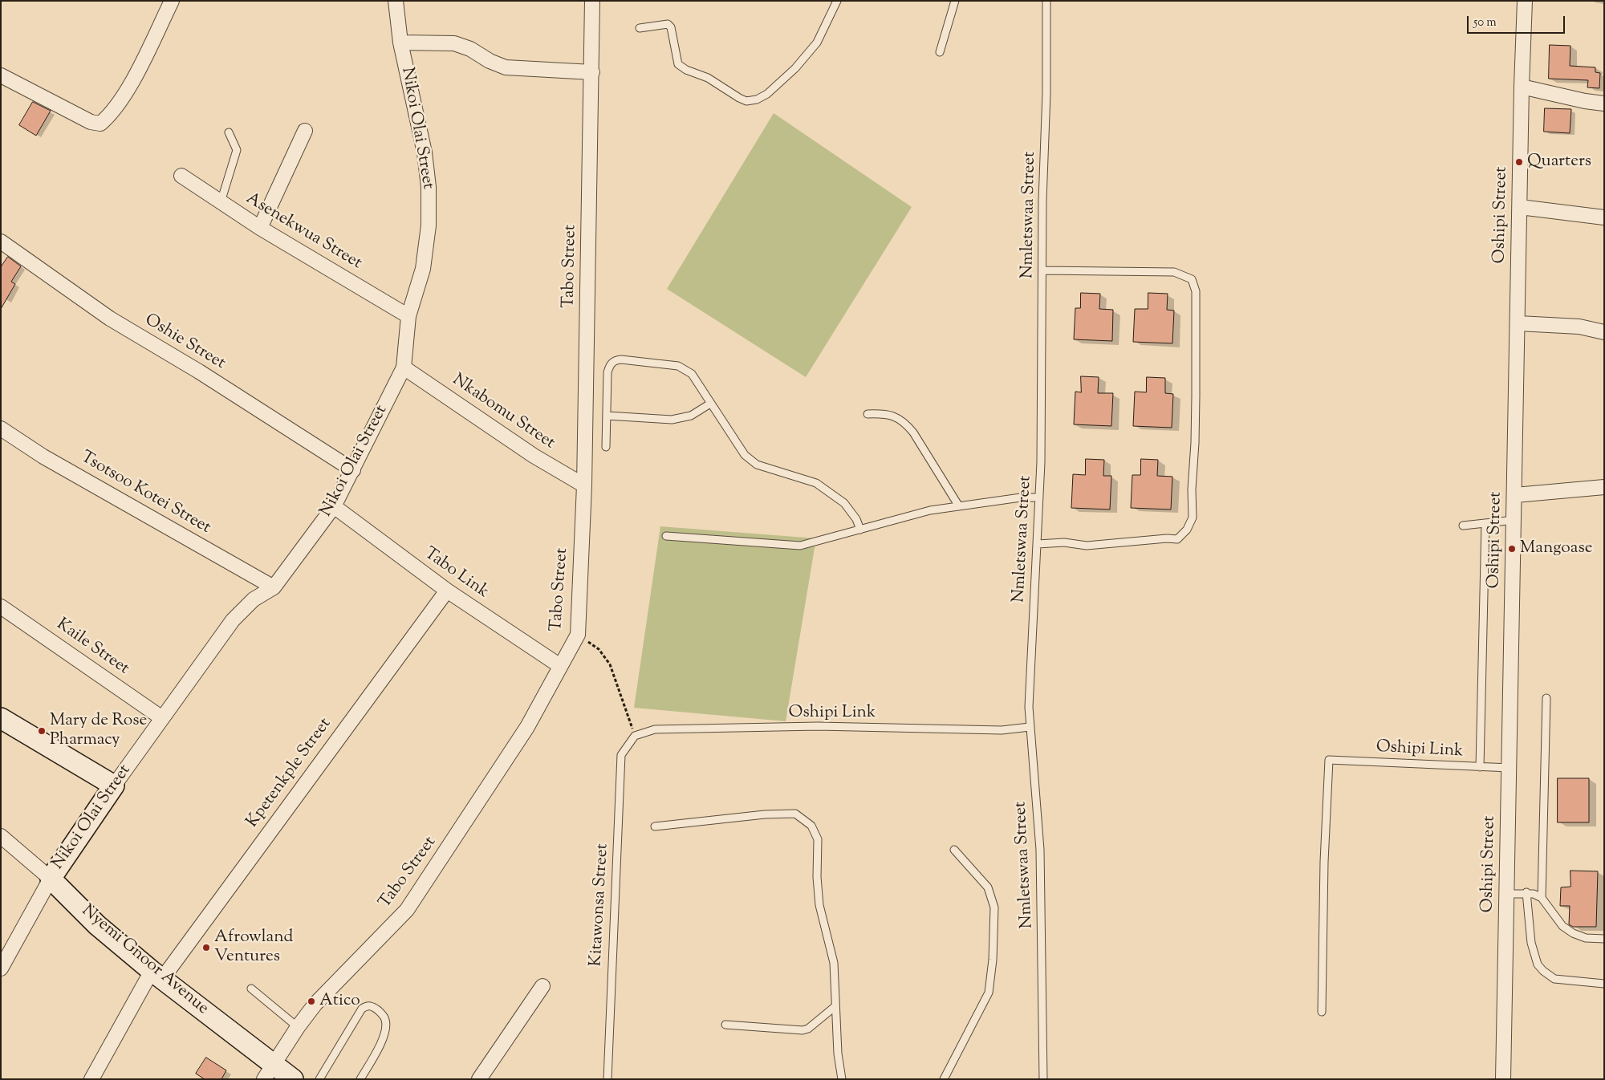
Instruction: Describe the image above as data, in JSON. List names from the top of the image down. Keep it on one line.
{"streets":{"street":["Nikoi Olai Street","Oshipi Street","Asenekwua Street","Tabo Street","Oshie Street","Nkabomu Street","Tsotsoo Kotei Street","Tabo Link","Kaile Street","Kpetenkple Street","Nyemi Gnoor Avenue"],"lane":["Nmletswaa Street","Oshipi Link","Kitawonsa Street"]},"crossings":[["Nikoi Olai Street","Asenekwua Street"],["Nikoi Olai Street","Oshie Street"],["Nikoi Olai Street","Nkabomu Street"],["Nikoi Olai Street","Tsotsoo Kotei Street"],["Nikoi Olai Street","Tabo Link"],["Nikoi Olai Street","Kaile Street"],["Nikoi Olai Street","Nyemi Gnoor Avenue"],["Nmletswaa Street","Oshipi Link"],["Oshipi Street","Oshipi Link"],["Tabo Street","Nkabomu Street"],["Tabo Street","Tabo Link"],["Tabo Street","Nyemi Gnoor Avenue"],["Tabo Link","Kpetenkple Street"],["Oshipi Link","Kitawonsa Street"],["Kpetenkple Street","Nyemi Gnoor Avenue"]],"places":["Quarters","Mangoase","Mary de Rose Pharmacy","Afrowland Ventures","Atico"],"scale_bar":"50 m"}
